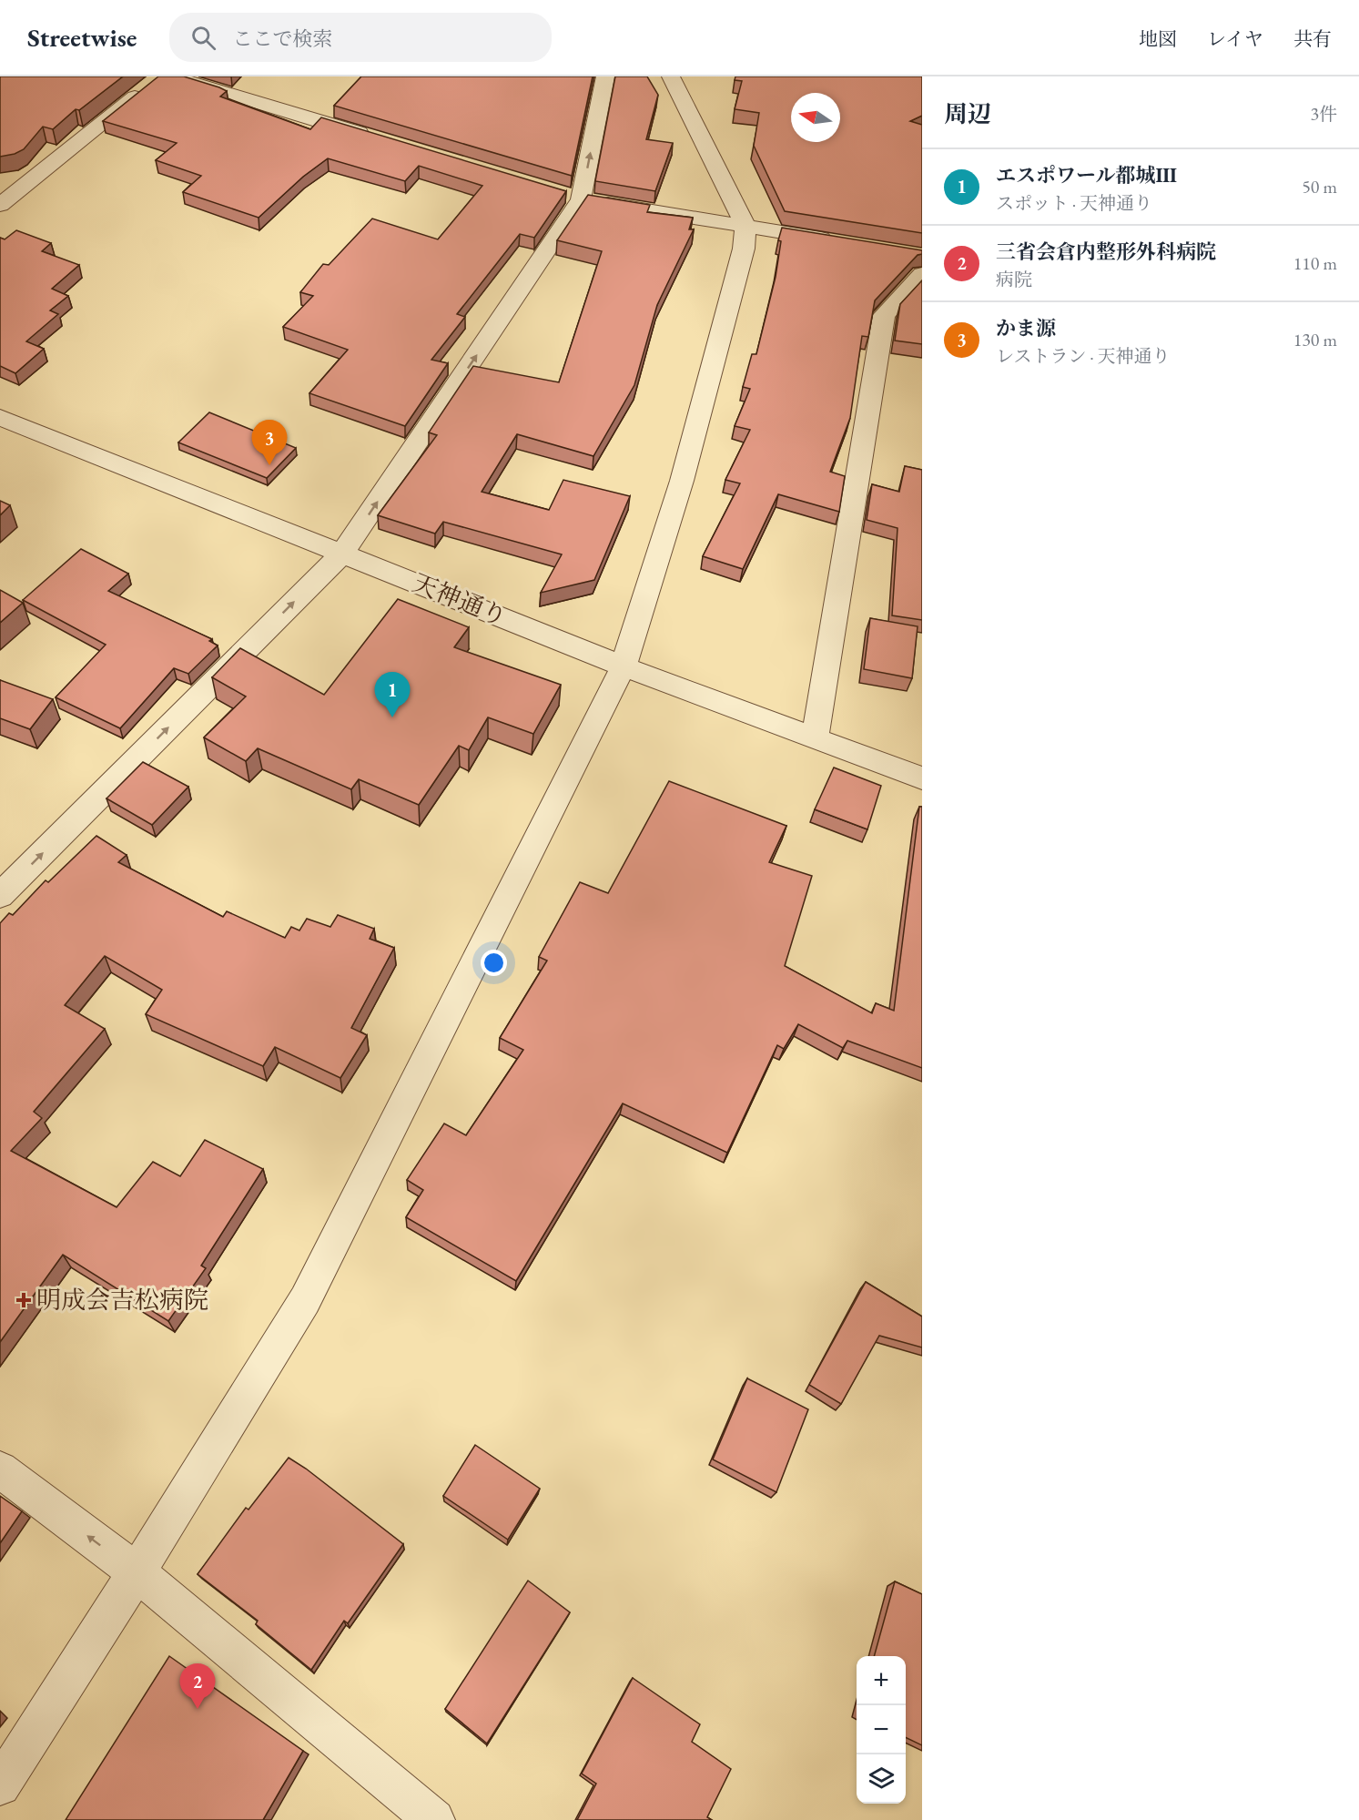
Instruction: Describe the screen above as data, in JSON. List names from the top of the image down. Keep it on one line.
{"streets":{"street":["天神通り"]},"places":{"health":["明成会吉松病院"]},"north":"left","page":{"header":"Streetwise","search":"ここで検索","nav":["地図","レイヤ","共有"],"heading":["周辺","3件"],"list":[{"mark":"1","name":"エスポワール都城Ⅲ","note":"スポット · 天神通り","value":"50 m"},{"mark":"2","name":"三省会倉内整形外科病院","note":"病院","value":"110 m"},{"mark":"3","name":"かま源","note":"レストラン · 天神通り","value":"130 m"}],"pins":["3","1","2"],"map_buttons":["+","−"]}}
